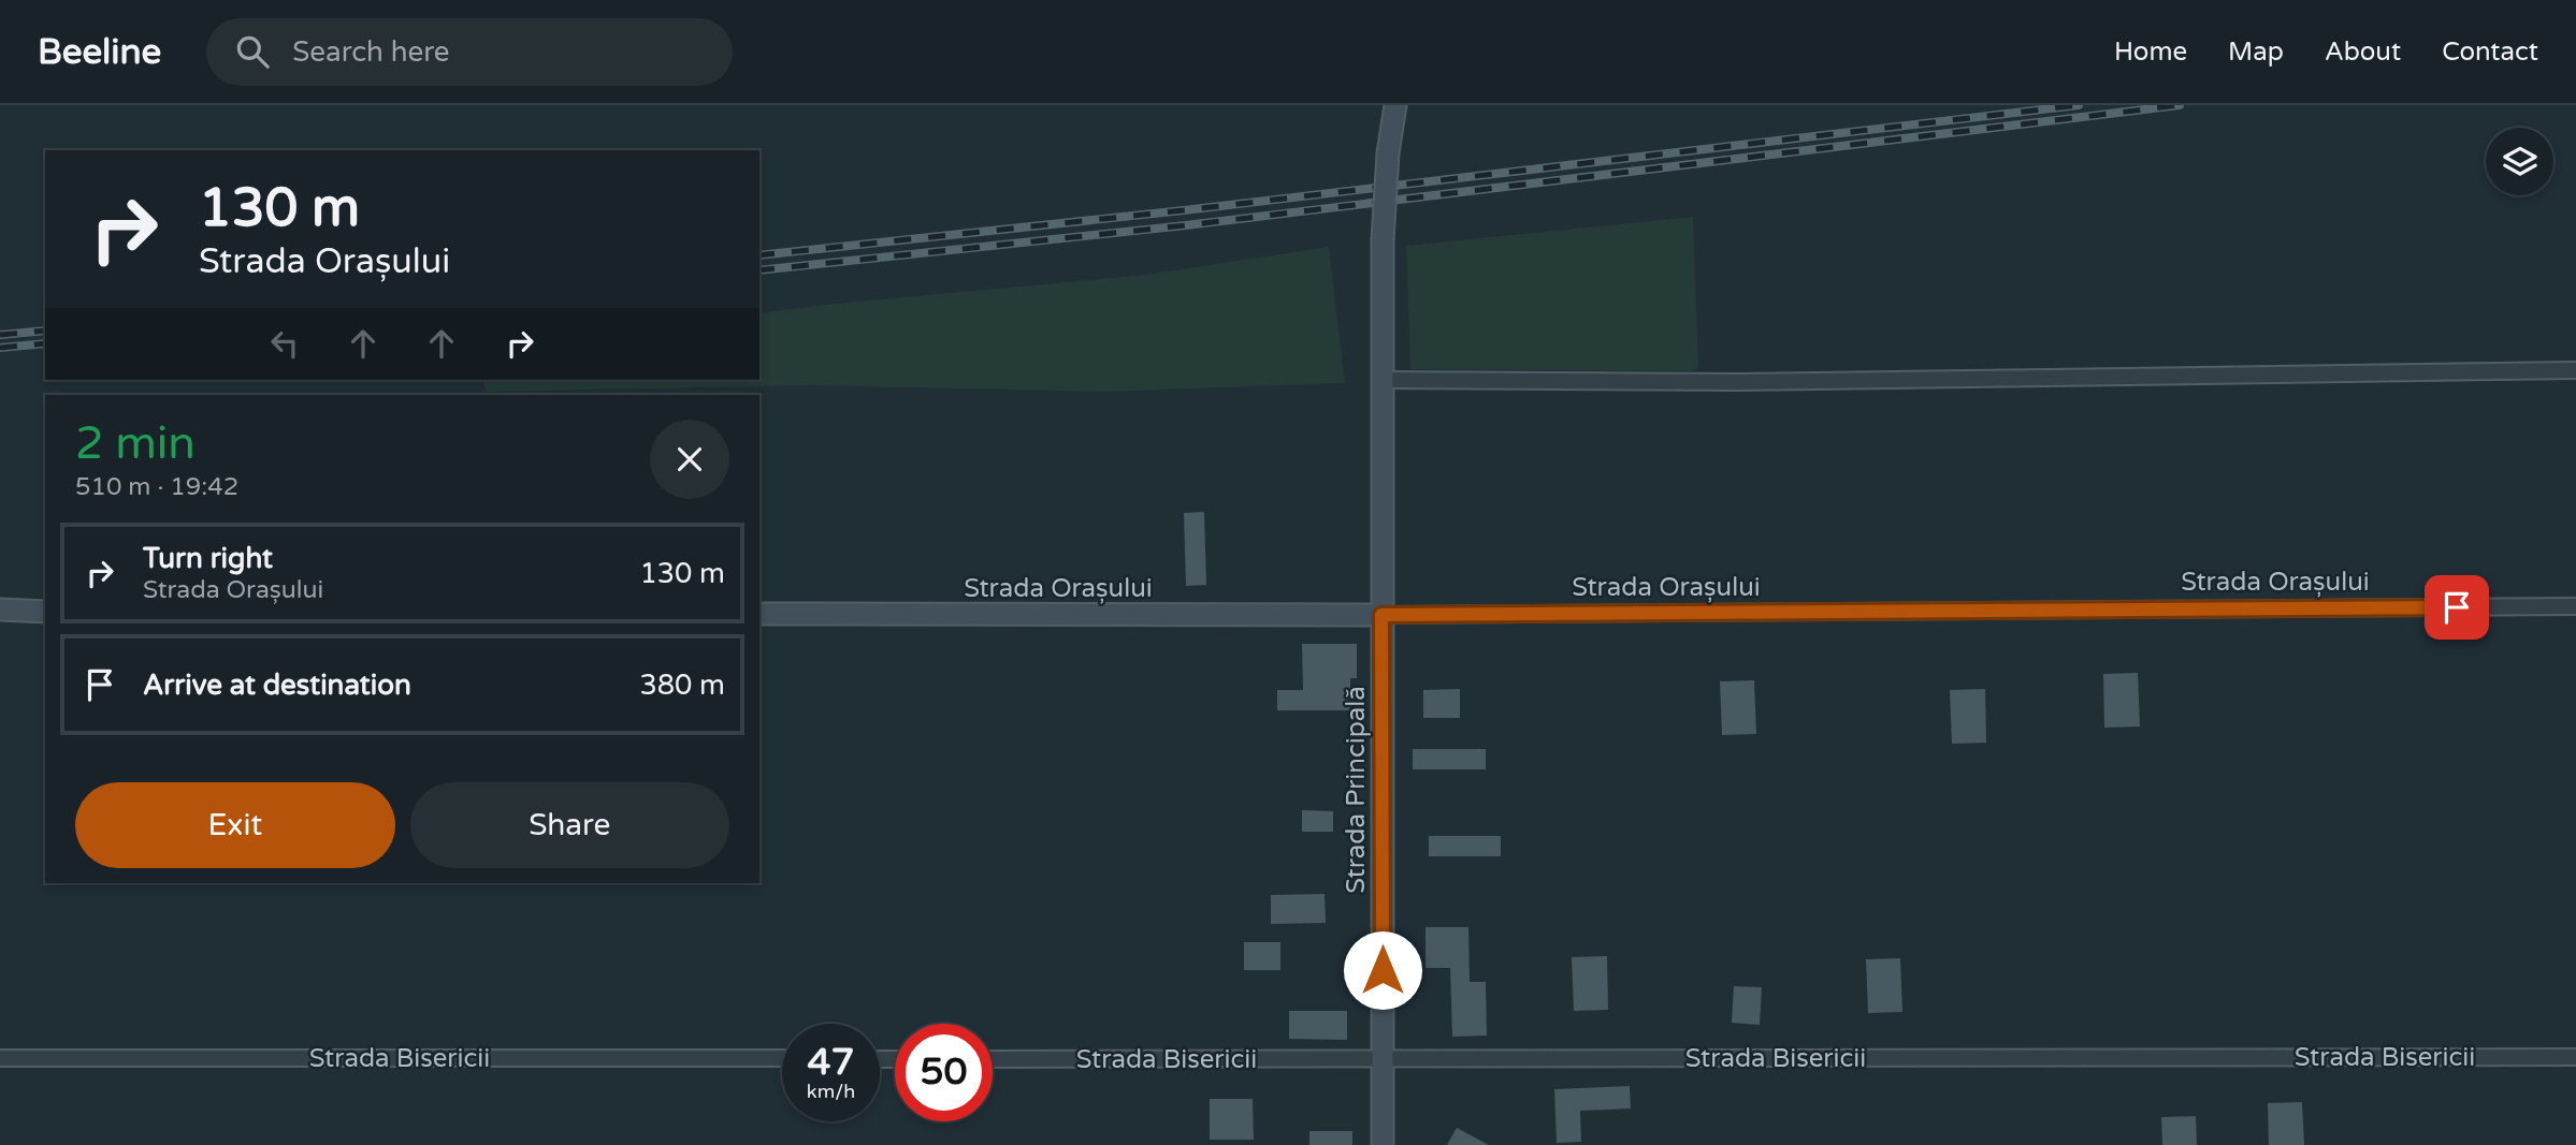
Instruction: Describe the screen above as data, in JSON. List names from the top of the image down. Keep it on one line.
{"streets":{"main road":["Strada Orașului","Strada Principală"],"street":["Strada Bisericii"]},"crossings":[["Strada Orașului","Strada Principală"],["Strada Principală","Strada Bisericii"]],"page":{"header":"Beeline","search":"Search here","nav":["Home","Map","About","Contact"],"turn":["130 m","Strada Orașului"],"heading":["2 min","510 m · 19:42"],"list":[{"name":"Turn right","note":"Strada Orașului","value":"130 m"},{"name":"Arrive at destination","value":"380 m"}],"buttons":["Exit","Share"],"speed":"47 km/h","limit":"50"}}
